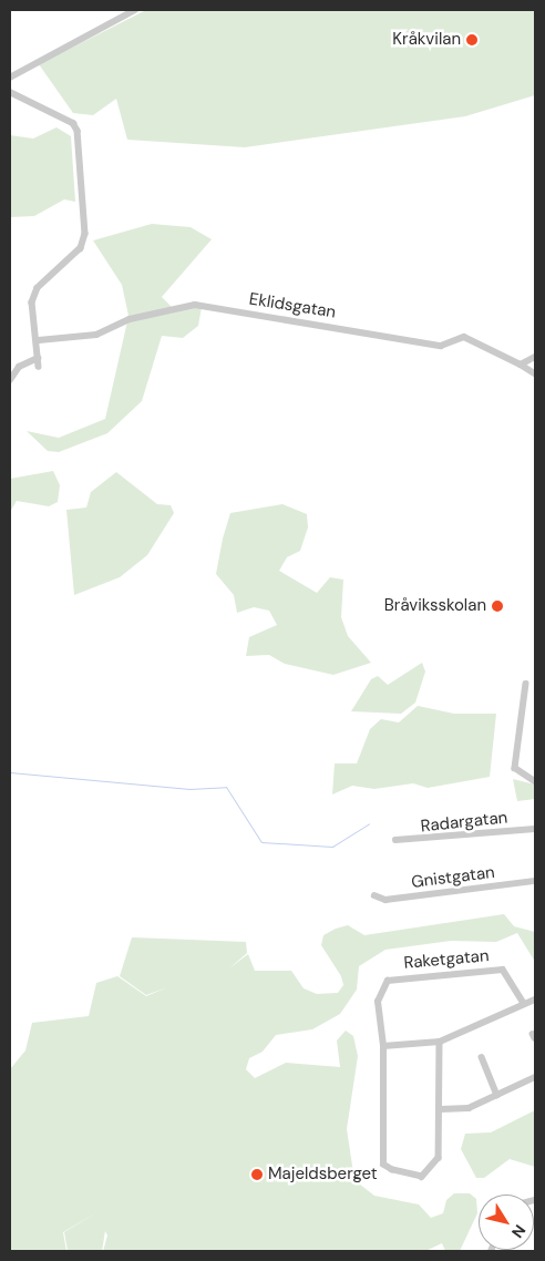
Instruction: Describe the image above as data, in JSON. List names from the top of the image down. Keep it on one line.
{"streets":{"street":["Eklidsgatan","Radargatan","Gnistgatan","Raketgatan"]},"places":["Kråkvilan","Bråviksskolan","Majeldsberget"],"north":"bottom right"}
